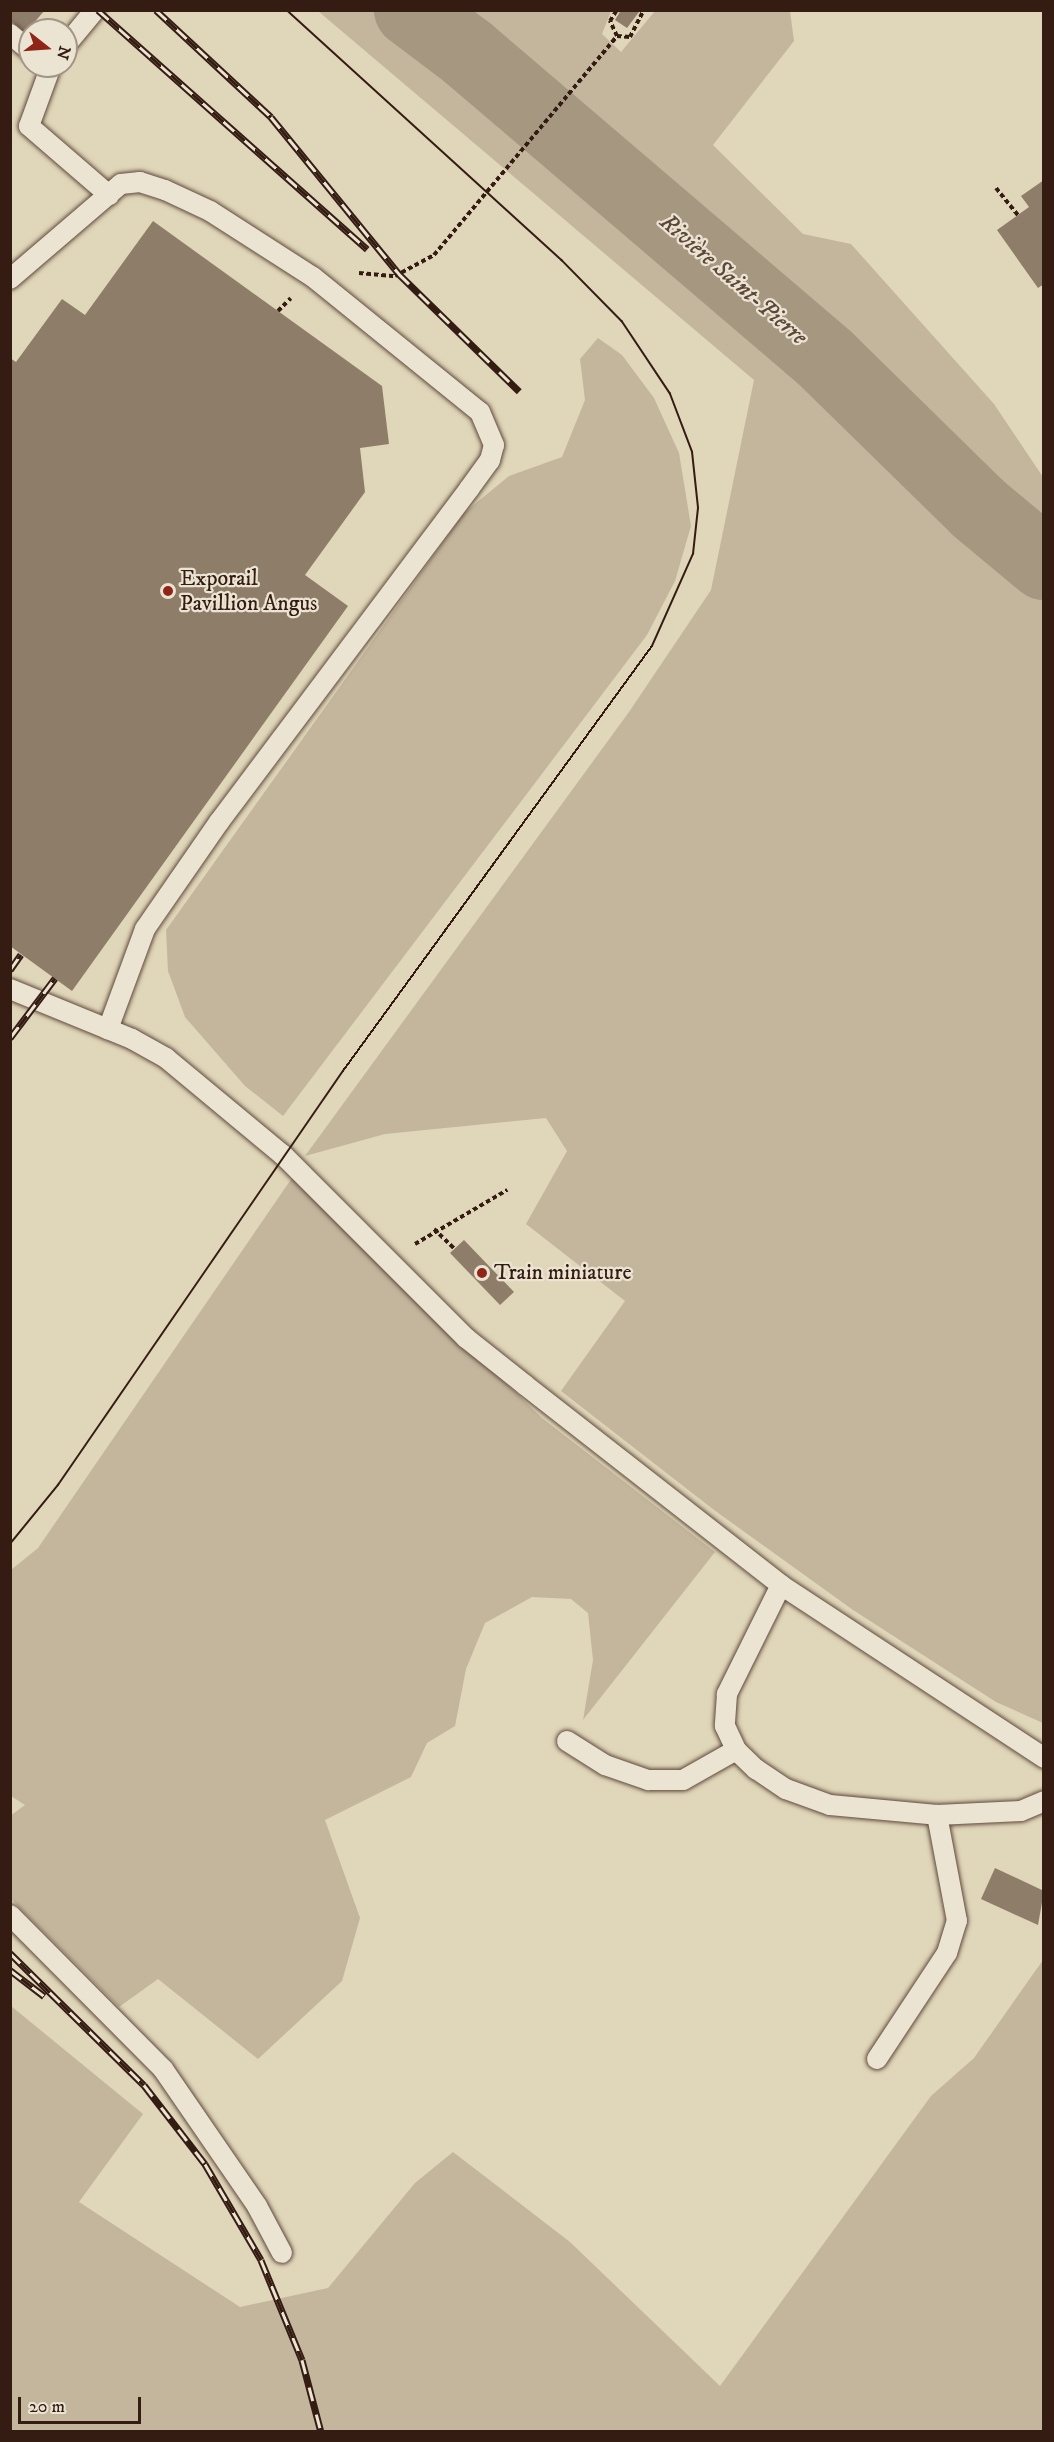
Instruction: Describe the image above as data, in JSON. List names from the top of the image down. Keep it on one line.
{"water":["Rivière Saint-Pierre"],"places":["Exporail Pavillion Angus","Train miniature"],"scale_bar":"20 m","north":"right"}
